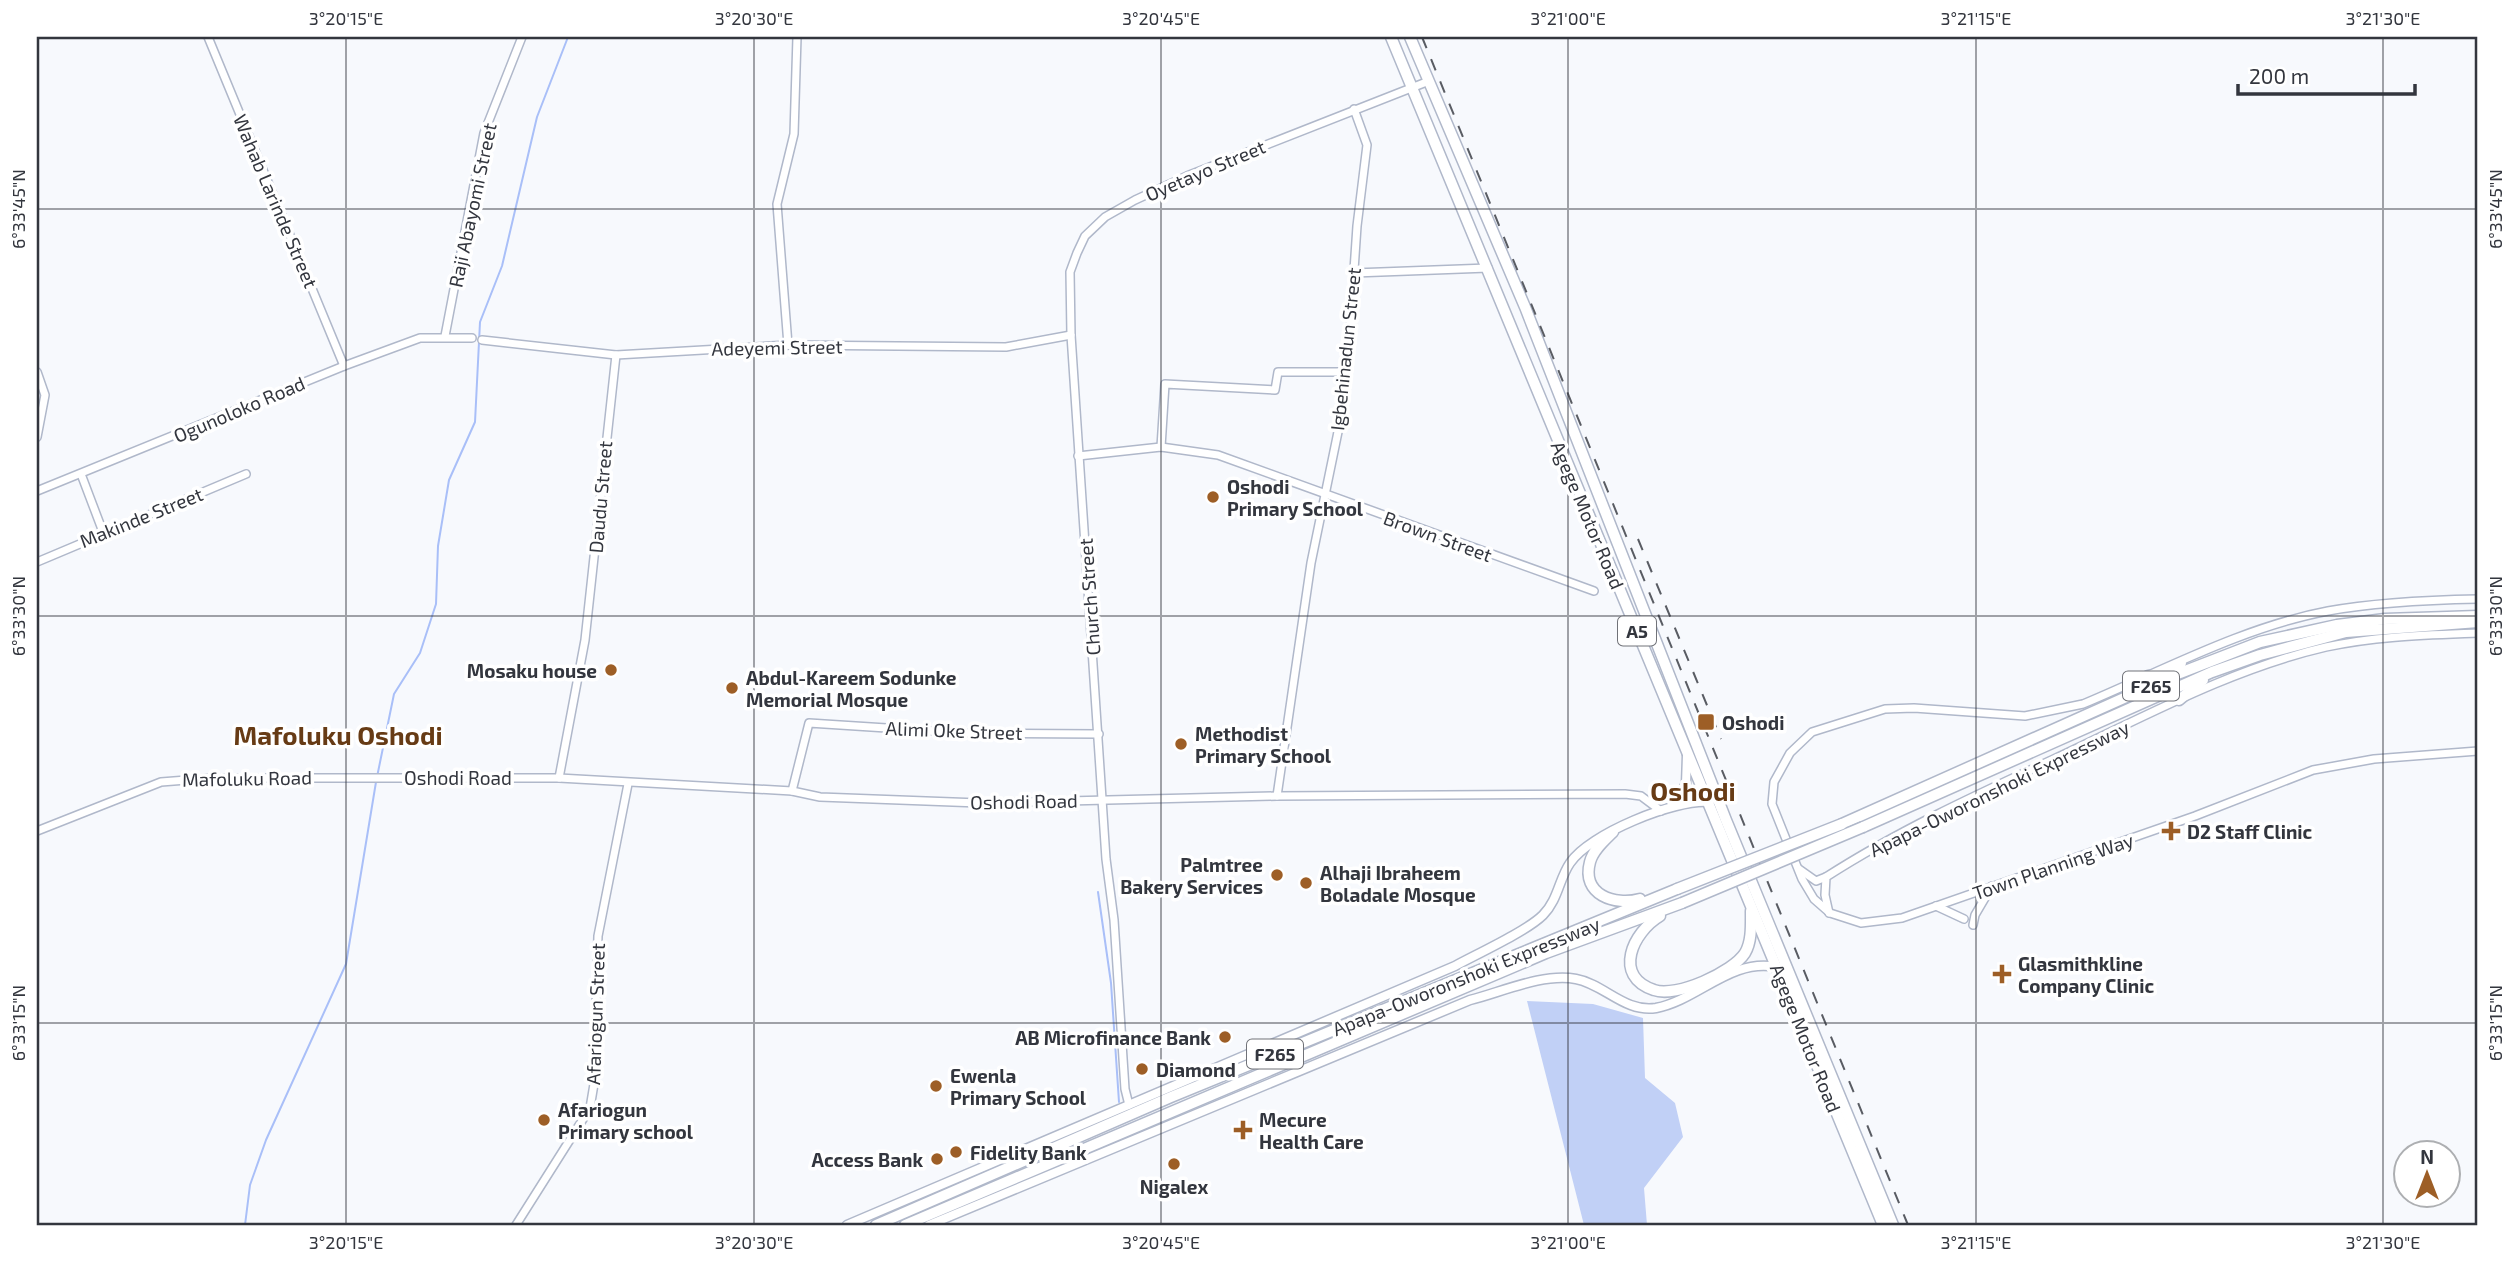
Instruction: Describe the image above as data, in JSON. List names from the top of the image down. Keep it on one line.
{"streets":{"highway":["Agege Motor Road","A5","F265","Apapa-Oworonshoki Expressway"],"street":["Oyetayo Street","Wahab Larinde Street","Raji Abayomi Street","Adeyemi Street","Igbehinadun Street","Ogunoloko Road","Daudu Street","Makinde Street","Brown Street","Church Street","Alimi Oke Street","Oshodi Road","Mafoluku Road","Town Planning Way","Afariogun Street"]},"crossings":[["Oyetayo Street","Adeyemi Street"],["Oyetayo Street","Igbehinadun Street"],["Oyetayo Street","Agege Motor Road"],["Oyetayo Street","Church Street"],["Wahab Larinde Street","Ogunoloko Road"],["Raji Abayomi Street","Ogunoloko Road"],["Adeyemi Street","Daudu Street"],["Adeyemi Street","Church Street"],["Igbehinadun Street","Brown Street"],["Igbehinadun Street","Oshodi Road"],["Daudu Street","Oshodi Road"],["Agege Motor Road","Apapa-Oworonshoki Expressway"],["Brown Street","Church Street"],["Church Street","Alimi Oke Street"],["Church Street","Oshodi Road"],["Church Street","Apapa-Oworonshoki Expressway"],["Alimi Oke Street","Oshodi Road"],["Oshodi Road","Mafoluku Road"],["Oshodi Road","Apapa-Oworonshoki Expressway"],["Oshodi Road","Afariogun Street"],["Apapa-Oworonshoki Expressway","Town Planning Way"]],"districts":["Mafoluku Oshodi","Oshodi"],"places":{"other":["Oshodi Primary School","Mosaku house","Abdul-Kareem Sodunke Memorial Mosque","Methodist Primary School","Palmtree Bakery Services","Alhaji Ibraheem Boladale Mosque","AB Microfinance Bank","Diamond","Ewenla Primary School","Afariogun Primary school","Fidelity Bank","Access Bank","Nigalex"],"transit":["Oshodi"],"health":["D2 Staff Clinic","Glasmithkline Company Clinic","Mecure Health Care"]},"scale_bar":"200 m","north":"top","coordinates":["3°20'15\"E","3°20'30\"E","3°20'45\"E","3°21'00\"E","3°21'15\"E","3°21'30\"E","6°33'45\"N","6°33'30\"N","6°33'15\"N"]}
